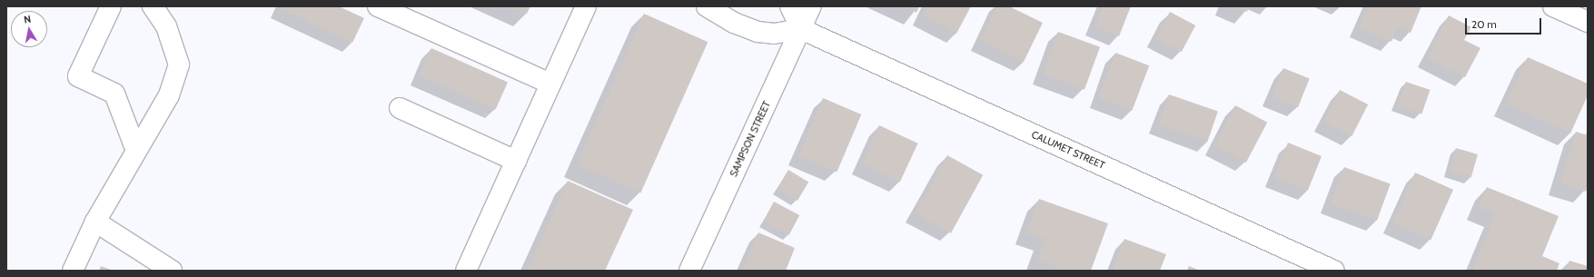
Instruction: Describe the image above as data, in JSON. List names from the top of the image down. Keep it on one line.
{"streets":{"street":["SAMPSON STREET","CALUMET STREET"]},"crossings":[["SAMPSON STREET","CALUMET STREET"]],"scale_bar":"20 m","north":"top"}
